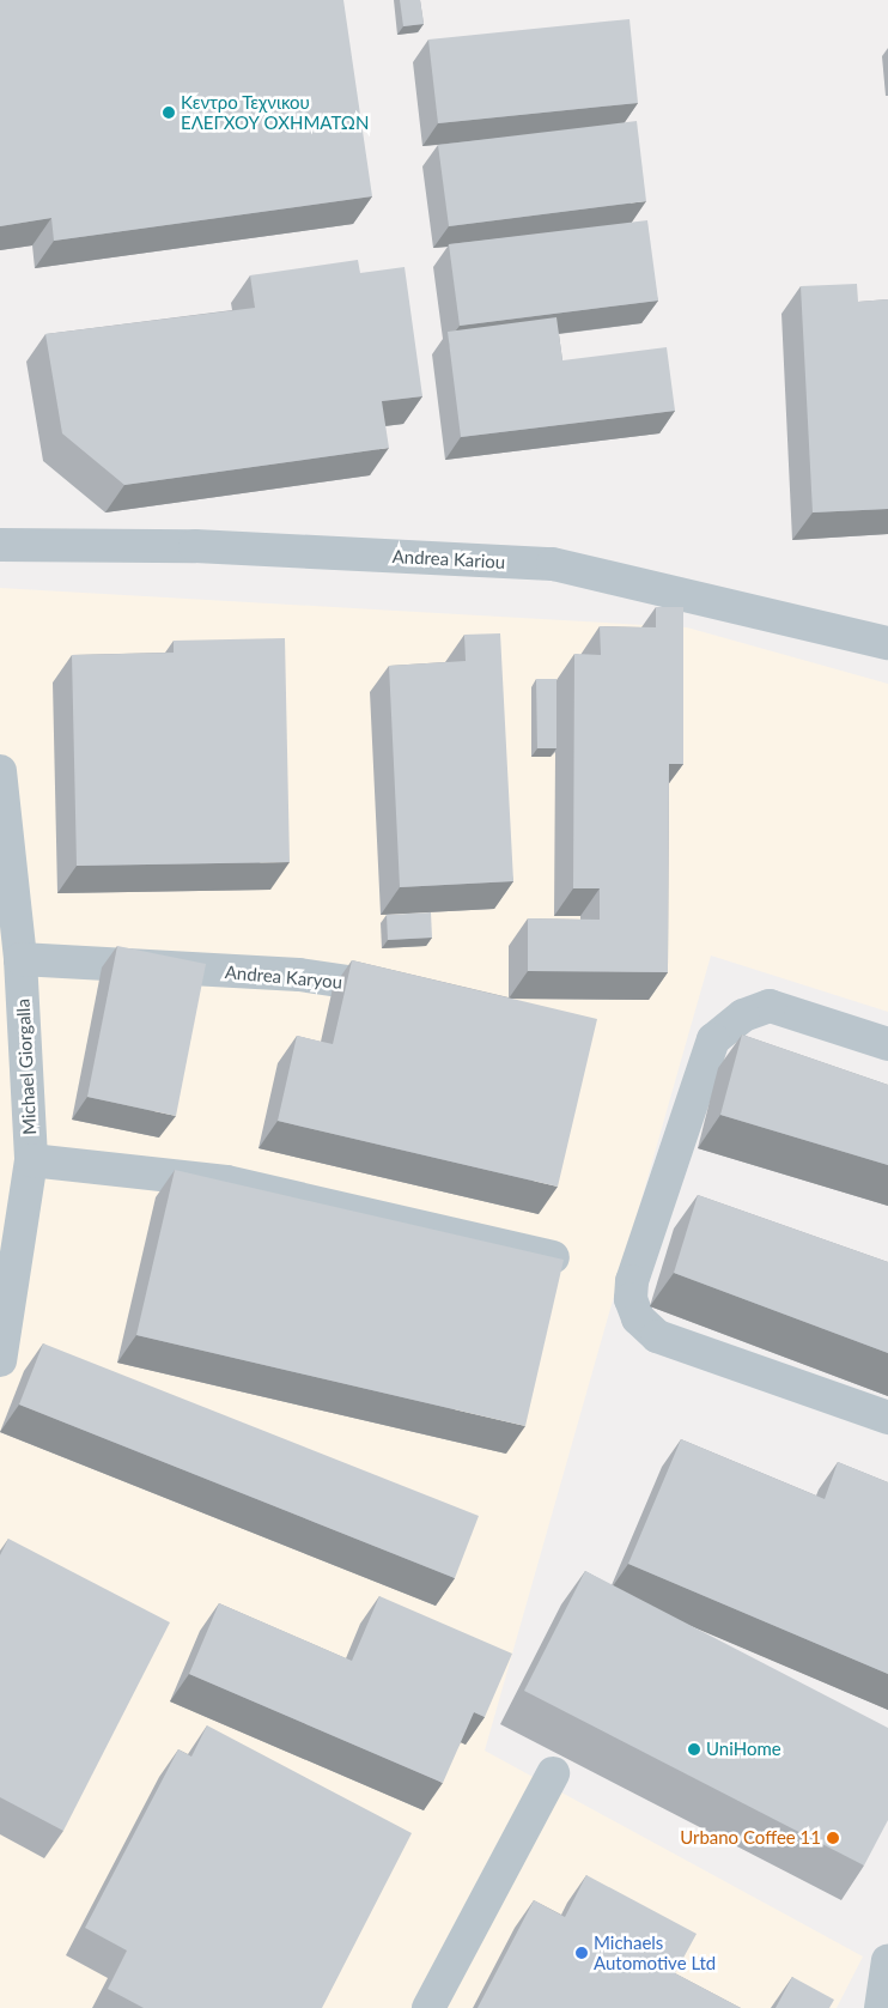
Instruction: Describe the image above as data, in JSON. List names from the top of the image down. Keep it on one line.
{"streets":{"street":["Andrea Kariou","Andrea Karyou","Michael Giorgalla"]},"crossings":[["Andrea Karyou","Michael Giorgalla"]],"places":["Κεντρο Τεχνικου ΕΛΕΓΧΟΥ ΟΧΗΜΑΤΩΝ","UniHome","Urbano Coffee 11","Michaels Automotive Ltd"]}
